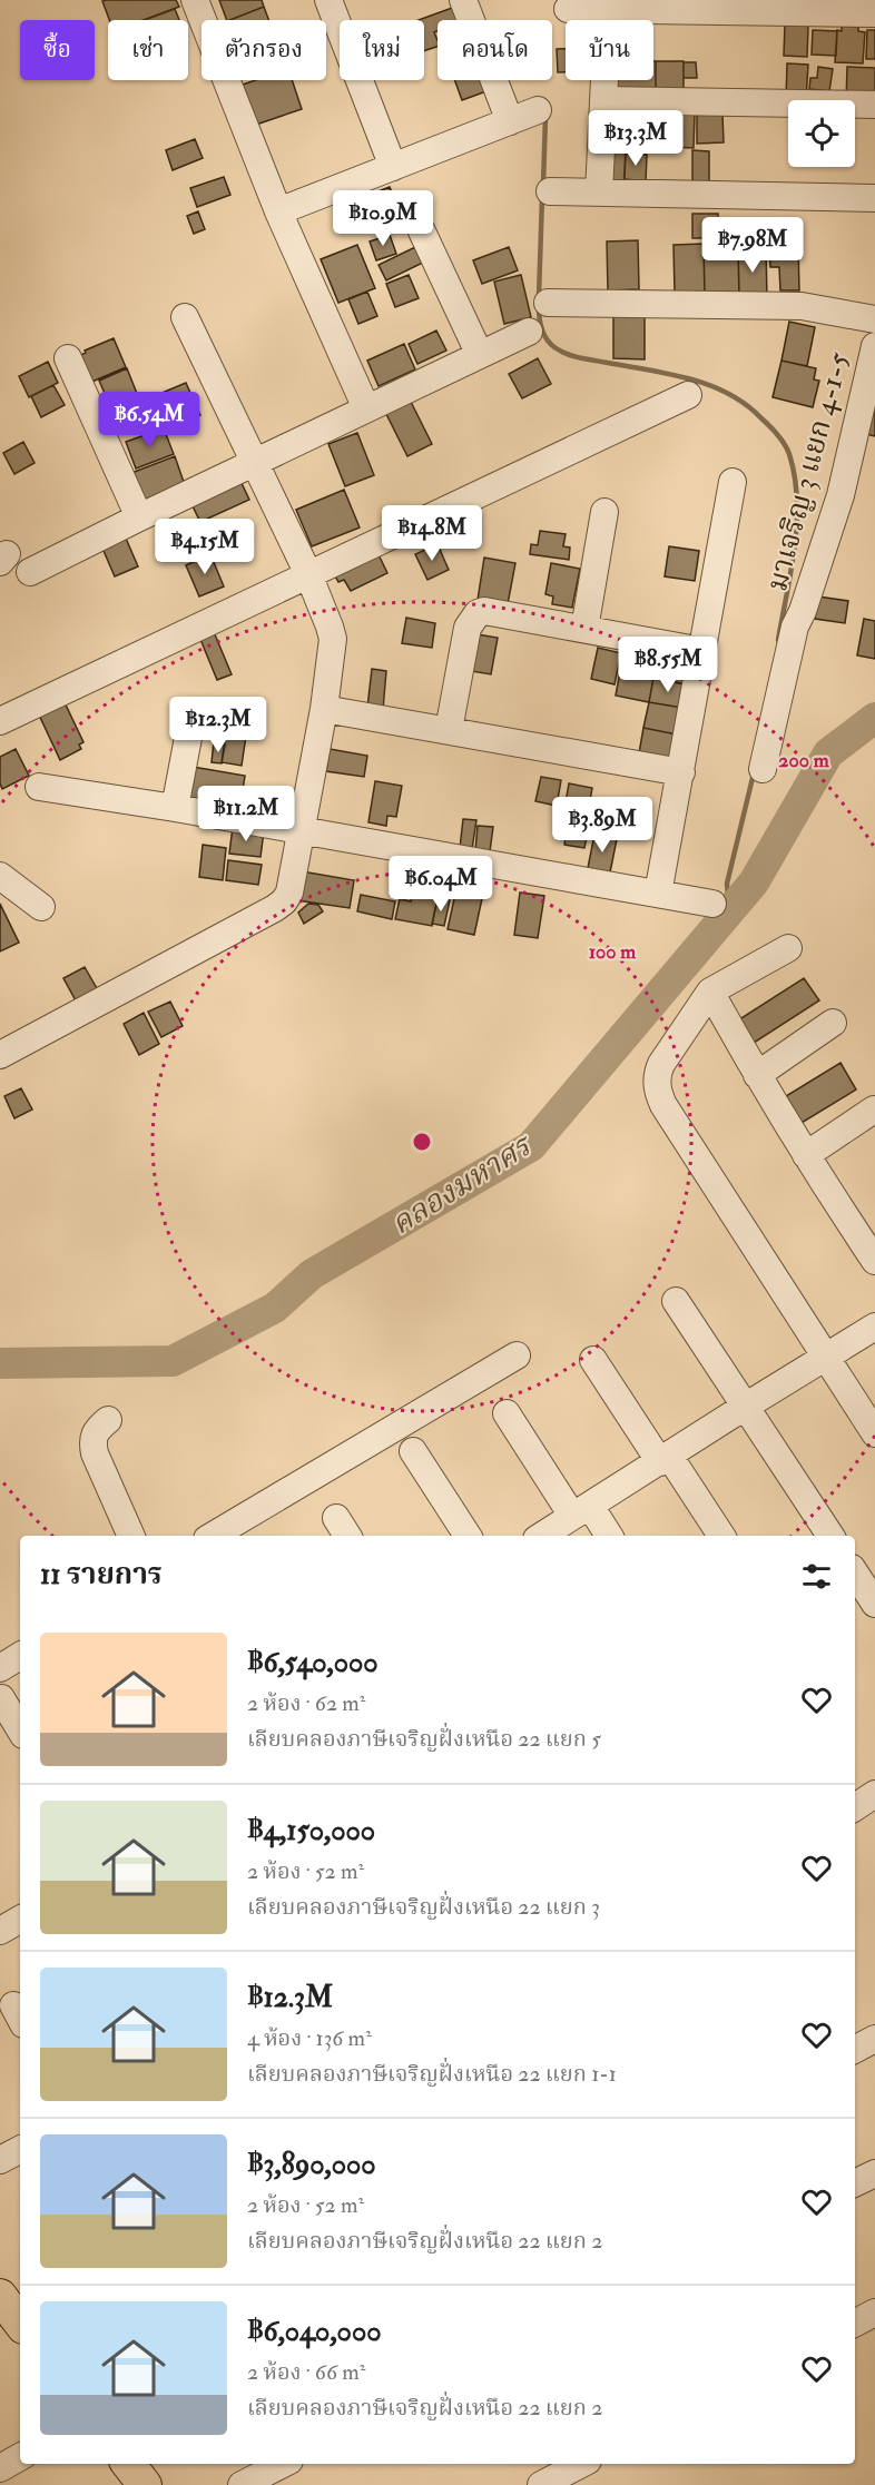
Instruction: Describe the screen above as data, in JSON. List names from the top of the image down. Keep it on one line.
{"streets":{"street":["มาเจริญ 3 แยก 4-1-5"]},"water":["คลองมหาศร"],"page":{"chip":["ซื้อ","เช่า","ตัวกรอง","ใหม่","คอนโด","บ้าน"],"price":["฿13.3M","฿10.9M","฿7.98M","฿6.54M","฿14.8M","฿4.15M","฿8.55M","฿12.3M","฿11.2M","฿3.89M","฿6.04M"],"heading":"11 รายการ","list":[{"name":"฿6,540,000","note":"2 ห้อง · 62 m² · เลียบคลองภาษีเจริญฝั่งเหนือ 22 แยก 5"},{"name":"฿4,150,000","note":"2 ห้อง · 52 m² · เลียบคลองภาษีเจริญฝั่งเหนือ 22 แยก 3"},{"name":"฿12.3M","note":"4 ห้อง · 136 m² · เลียบคลองภาษีเจริญฝั่งเหนือ 22 แยก 1-1"},{"name":"฿3,890,000","note":"2 ห้อง · 52 m² · เลียบคลองภาษีเจริญฝั่งเหนือ 22 แยก 2"},{"name":"฿6,040,000","note":"2 ห้อง · 66 m² · เลียบคลองภาษีเจริญฝั่งเหนือ 22 แยก 2"}]},"rings":["200 m","100 m"]}
